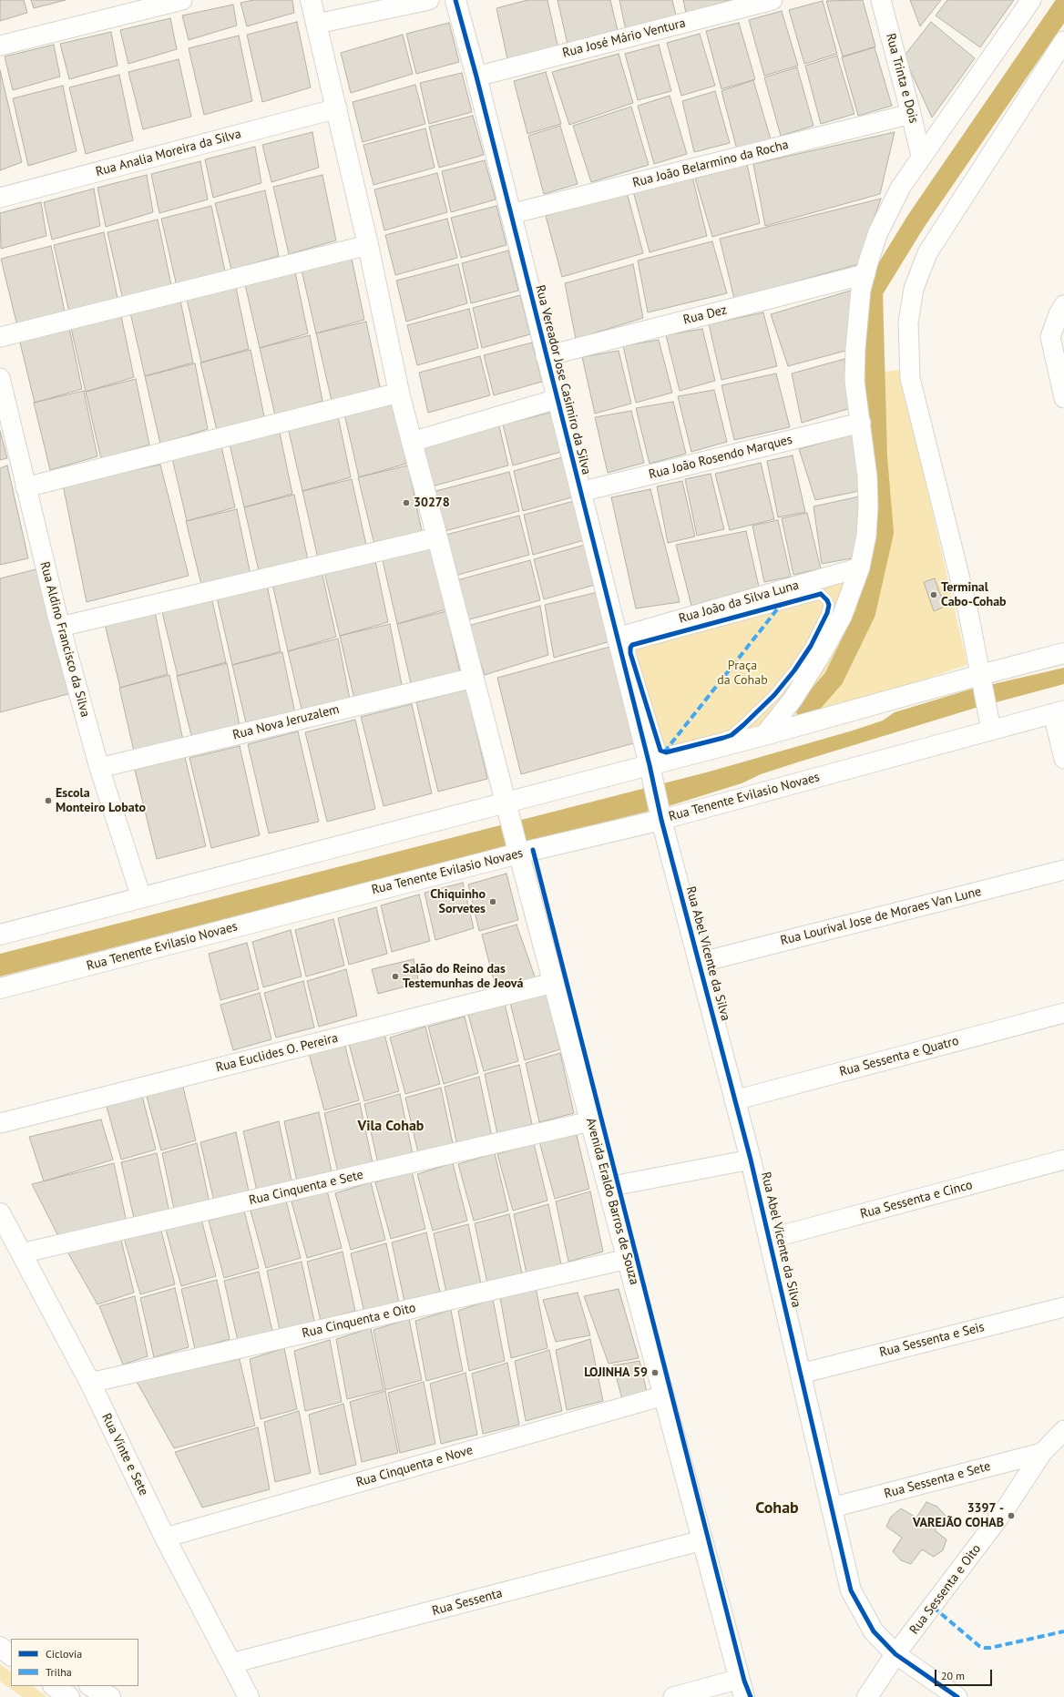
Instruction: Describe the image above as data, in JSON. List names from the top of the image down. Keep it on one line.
{"streets":{"main road":["Rua Vereador Jose Casimiro da Silva","Rua Tenente Evilasio Novaes","Rua Abel Vicente da Silva","Avenida Eraldo Barros de Souza","Rua Vinte e Sete","Rua Sessenta e Oito"],"street":["Rua José Mário Ventura","Rua Trinta e Dois","Rua Analia Moreira da Silva","Rua João Belarmino da Rocha","Rua Dez","Rua João Rosendo Marques","Rua João da Silva Luna","Rua Aldino Francisco da Silva","Rua Nova Jeruzalem","Rua Lourival Jose de Moraes Van Lune","Rua Euclides O. Pereira","Rua Sessenta e Quatro","Rua Cinquenta e Sete","Rua Sessenta e Cinco","Rua Cinquenta e Oito","Rua Sessenta e Seis","Rua Cinquenta e Nove","Rua Sessenta e Sete","Rua Sessenta"]},"crossings":[["Rua José Mário Ventura","Rua Vereador Jose Casimiro da Silva"],["Rua Trinta e Dois","Rua João Belarmino da Rocha"],["Rua João Belarmino da Rocha","Rua Vereador Jose Casimiro da Silva"],["Rua Dez","Rua Vereador Jose Casimiro da Silva"],["Rua Vereador Jose Casimiro da Silva","Rua João Rosendo Marques"],["Rua Vereador Jose Casimiro da Silva","Rua João da Silva Luna"],["Rua Vereador Jose Casimiro da Silva","Rua Abel Vicente da Silva"],["Rua Aldino Francisco da Silva","Rua Nova Jeruzalem"],["Rua Nova Jeruzalem","Avenida Eraldo Barros de Souza"],["Rua Tenente Evilasio Novaes","Rua Abel Vicente da Silva"],["Rua Tenente Evilasio Novaes","Avenida Eraldo Barros de Souza"],["Rua Lourival Jose de Moraes Van Lune","Rua Abel Vicente da Silva"],["Rua Abel Vicente da Silva","Rua Sessenta e Quatro"],["Rua Abel Vicente da Silva","Rua Sessenta e Cinco"],["Rua Abel Vicente da Silva","Rua Sessenta e Seis"],["Rua Abel Vicente da Silva","Rua Sessenta e Sete"],["Rua Abel Vicente da Silva","Rua Sessenta e Oito"],["Rua Euclides O. Pereira","Avenida Eraldo Barros de Souza"],["Rua Cinquenta e Sete","Avenida Eraldo Barros de Souza"],["Rua Cinquenta e Sete","Rua Vinte e Sete"],["Avenida Eraldo Barros de Souza","Rua Cinquenta e Oito"],["Avenida Eraldo Barros de Souza","Rua Cinquenta e Nove"],["Avenida Eraldo Barros de Souza","Rua Sessenta"],["Rua Cinquenta e Oito","Rua Vinte e Sete"],["Rua Vinte e Sete","Rua Cinquenta e Nove"],["Rua Vinte e Sete","Rua Sessenta"],["Rua Sessenta e Sete","Rua Sessenta e Oito"]],"districts":["Vila Cohab","Cohab"],"parks":["Praça da Cohab"],"places":["30278","Terminal Cabo-Cohab","Escola Monteiro Lobato","Chiquinho Sorvetes","Salão do Reino das Testemunhas de Jeová","LOJINHA 59","3397 - VAREJÃO COHAB"],"legend":["Ciclovia","Trilha"],"scale_bar":"20 m"}
